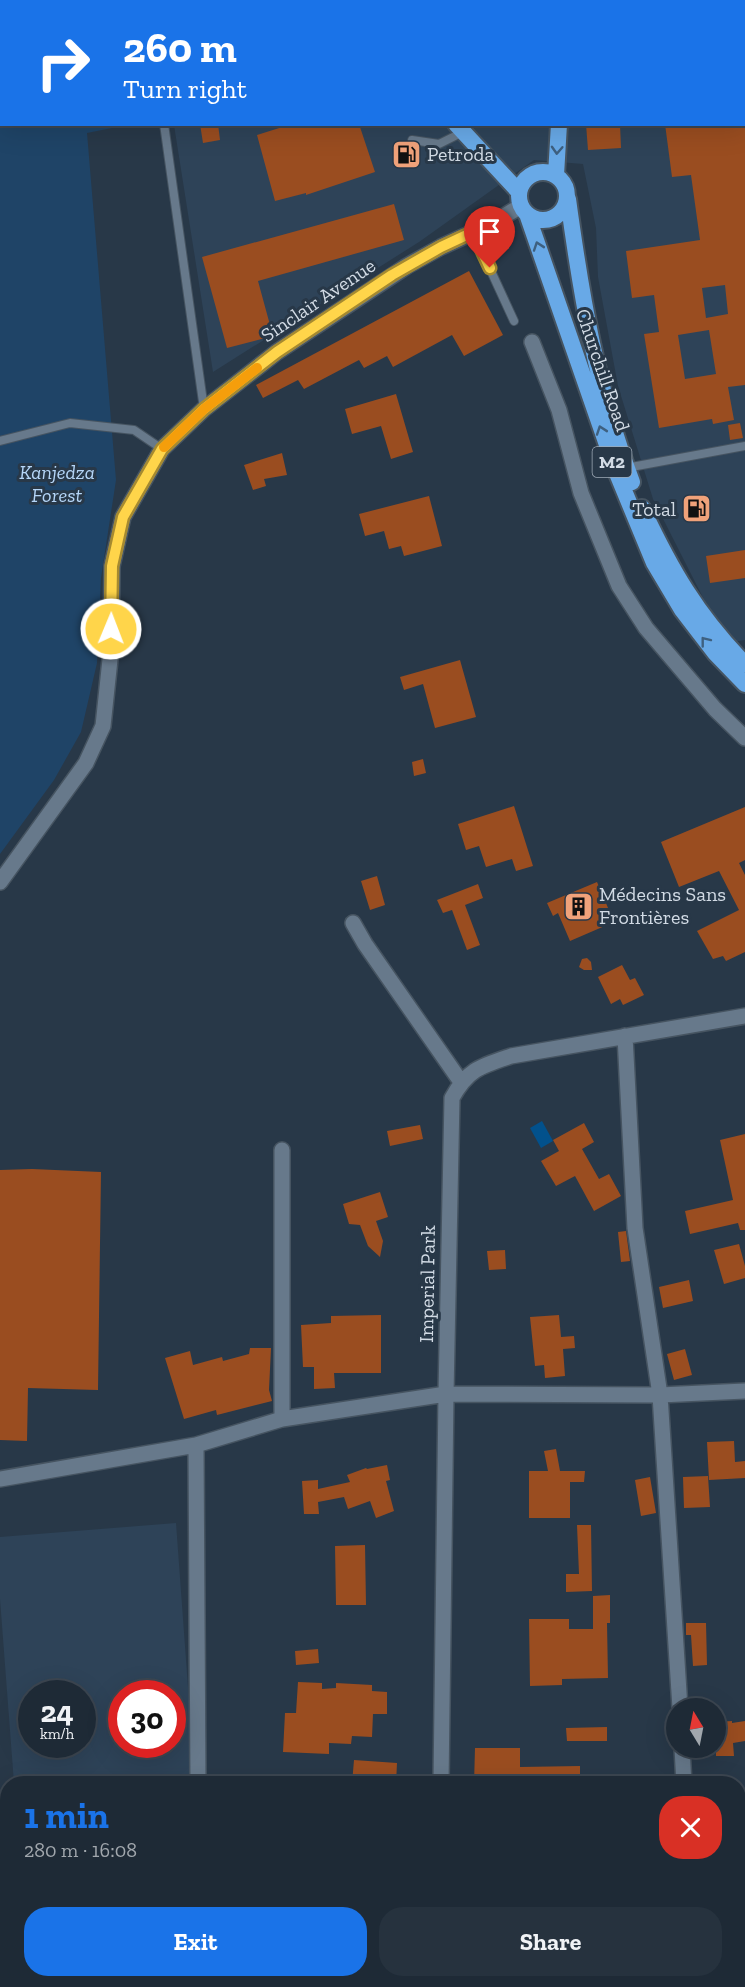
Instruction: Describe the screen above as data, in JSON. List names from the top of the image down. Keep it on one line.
{"streets":{"highway":["Churchill Road","M2"],"street":["Sinclair Avenue","Imperial Park"]},"crossings":[["Sinclair Avenue","Churchill Road"],["Sinclair Avenue","M2"],["Churchill Road","M2"]],"parks":["Kanjedza Forest"],"places":{"fuel station":["Petroda","Total"],"building":["Médecins Sans Frontières"]},"north":"top","page":{"turn":["260 m","Turn right"],"speed":"24 km/h","limit":"30","heading":["1 min","280 m · 16:08"],"buttons":["Exit","Share"]}}
